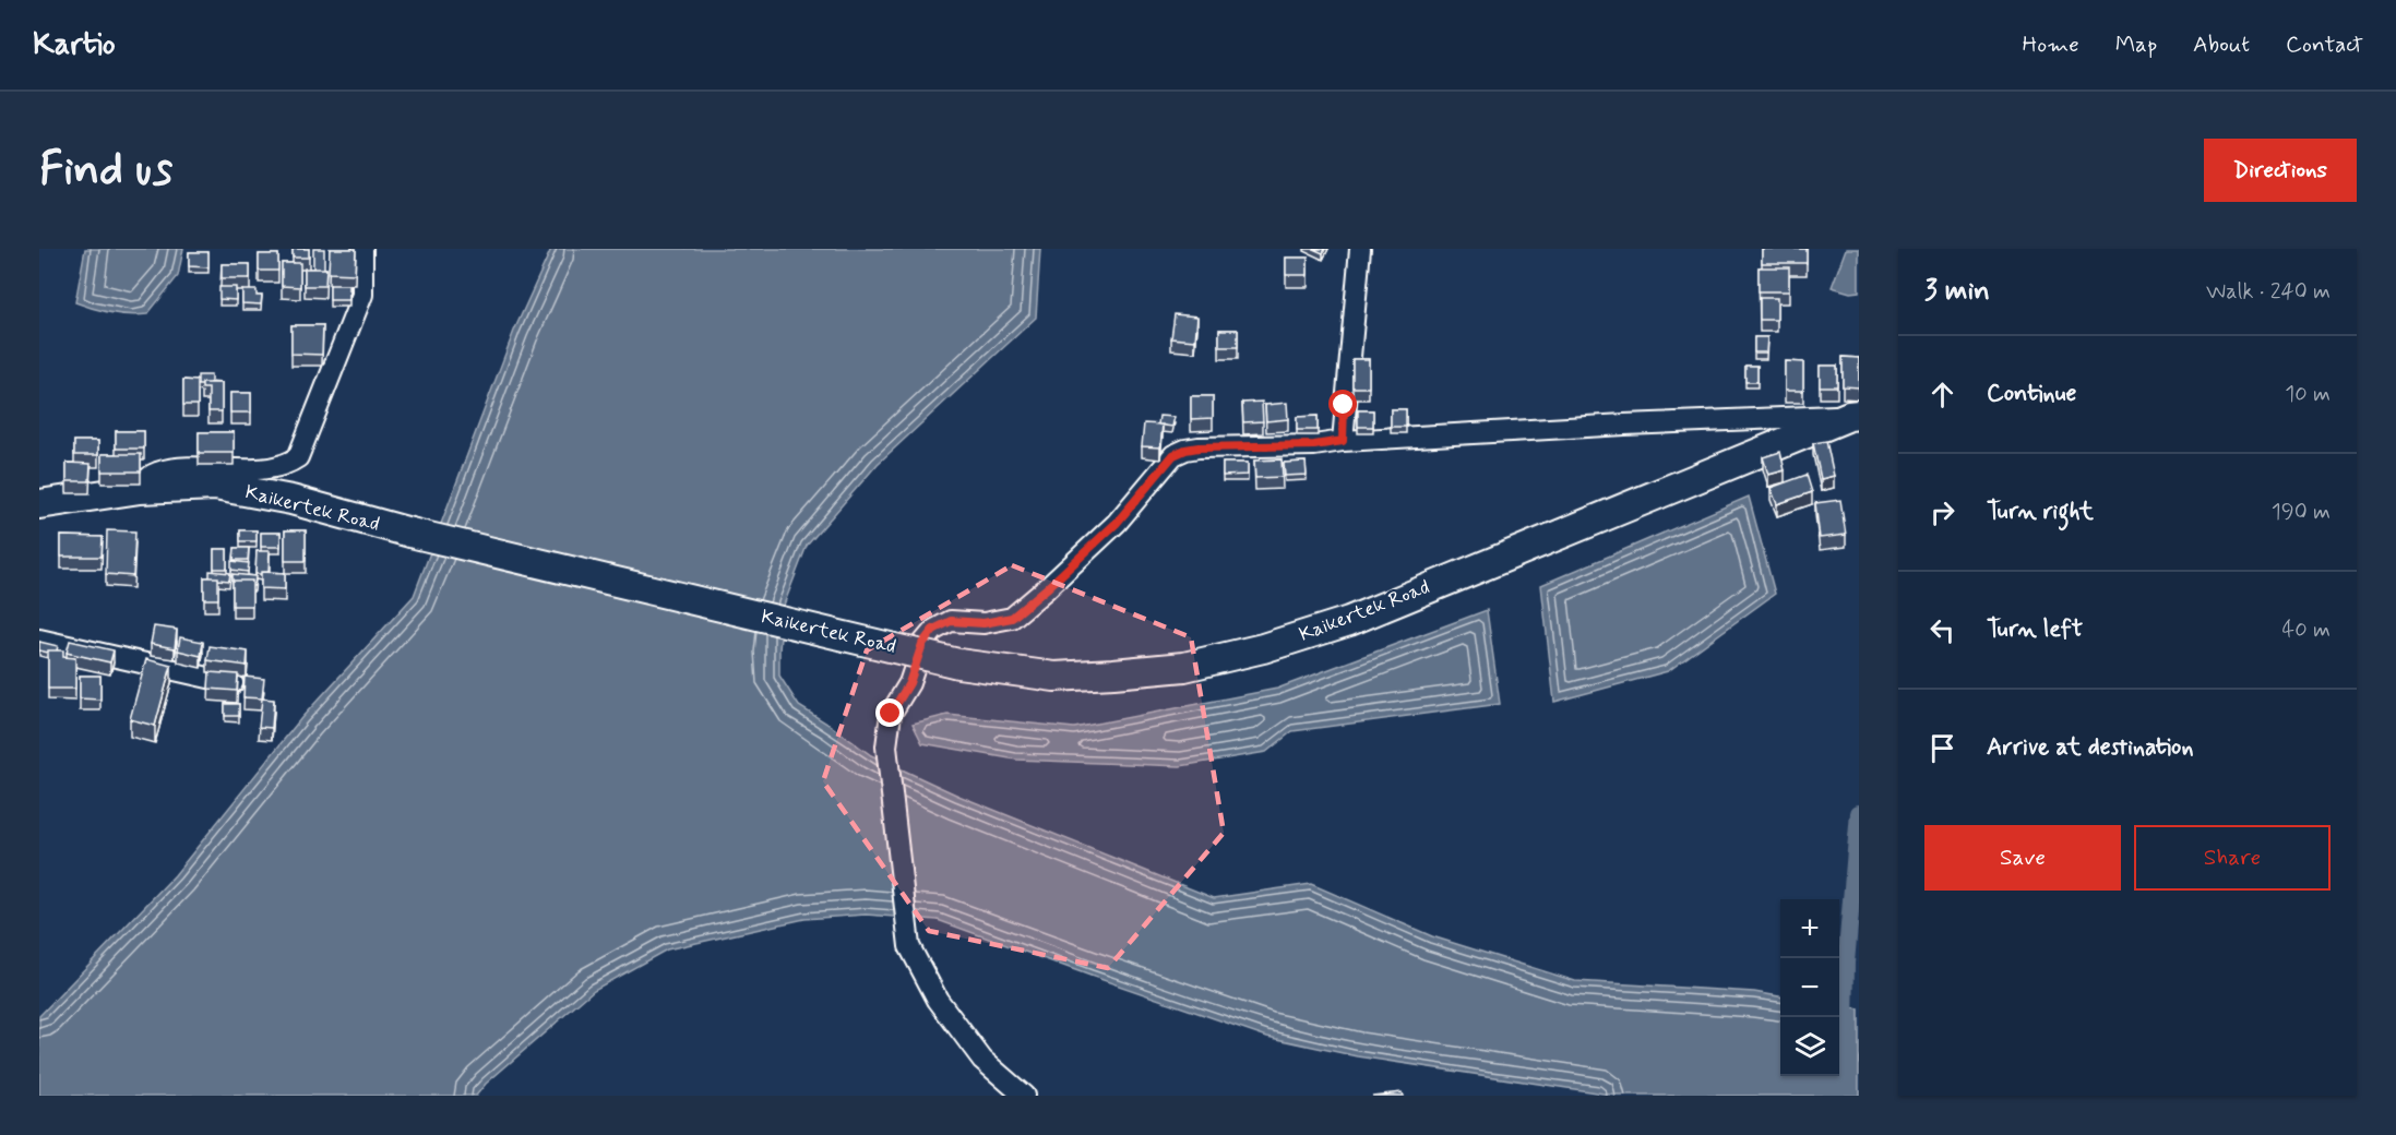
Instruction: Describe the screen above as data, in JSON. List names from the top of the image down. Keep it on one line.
{"streets":{"main road":["Kaikertek Road"]},"page":{"header":"Kartio","nav":["Home","Map","About","Contact"],"buttons":["Directions",["Save","Share"]],"title":"Find us","heading":["3 min","Walk · 240 m"],"list":[["Continue","10 m"],["Turn right","190 m"],["Turn left","40 m"],"Arrive at destination"],"map_buttons":["+","−"]}}
